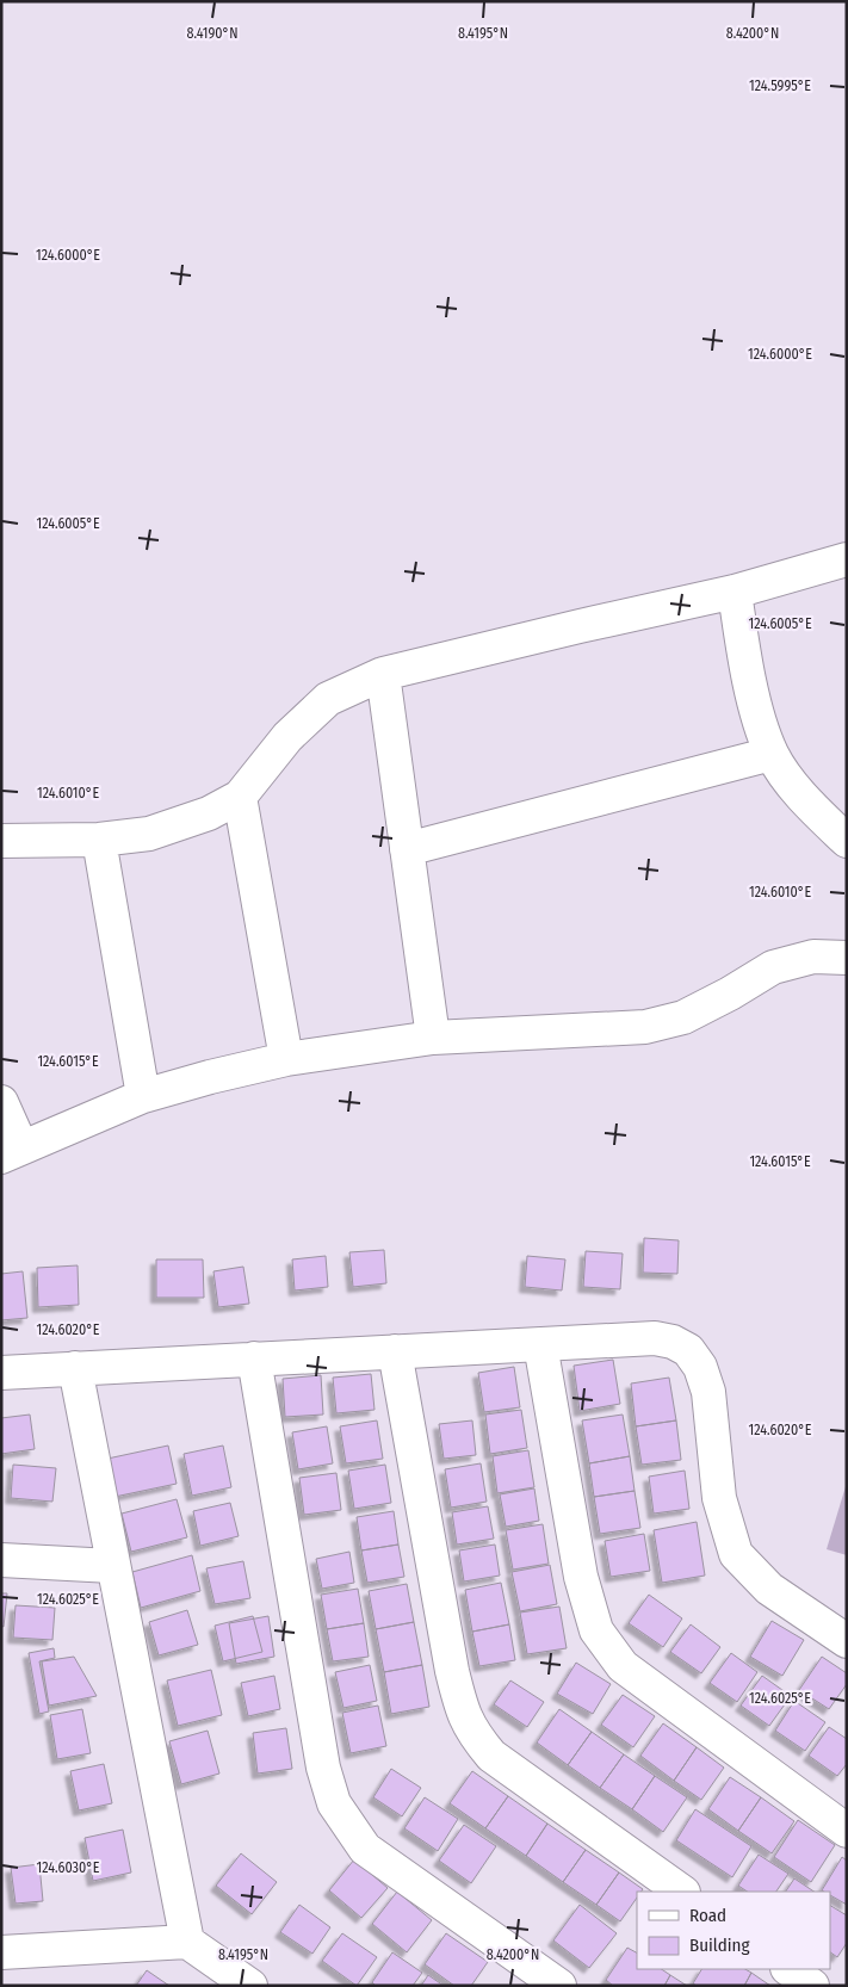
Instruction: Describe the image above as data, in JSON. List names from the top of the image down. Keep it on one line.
{"legend":["Road","Building"],"coordinates":["8.4190°N","8.4195°N","8.4200°N","124.5995°E","124.6000°E","124.6005°E","124.6010°E","124.6015°E","124.6020°E","124.6025°E","124.6030°E"]}
